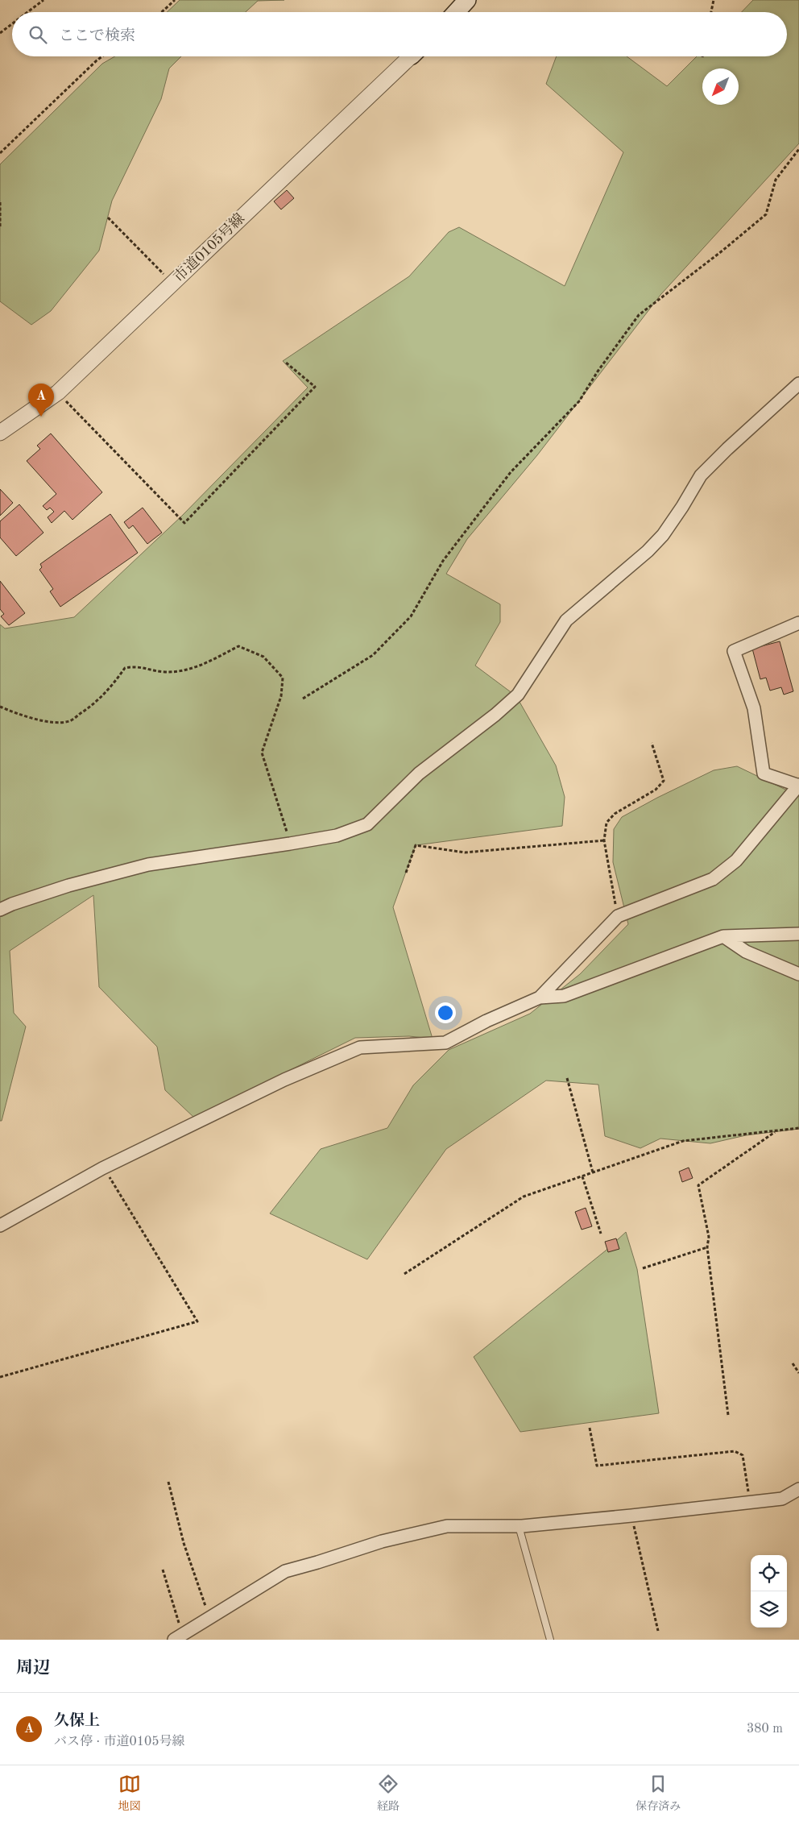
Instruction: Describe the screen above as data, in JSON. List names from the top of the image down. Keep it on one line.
{"streets":{"street":["市道0105号線"]},"north":"bottom left","page":{"search":"ここで検索","pins":"A","heading":"周辺","list":[{"mark":"A","name":"久保上","note":"バス停 · 市道0105号線","value":"380 m"}],"nav":["地図","経路","保存済み"]}}
